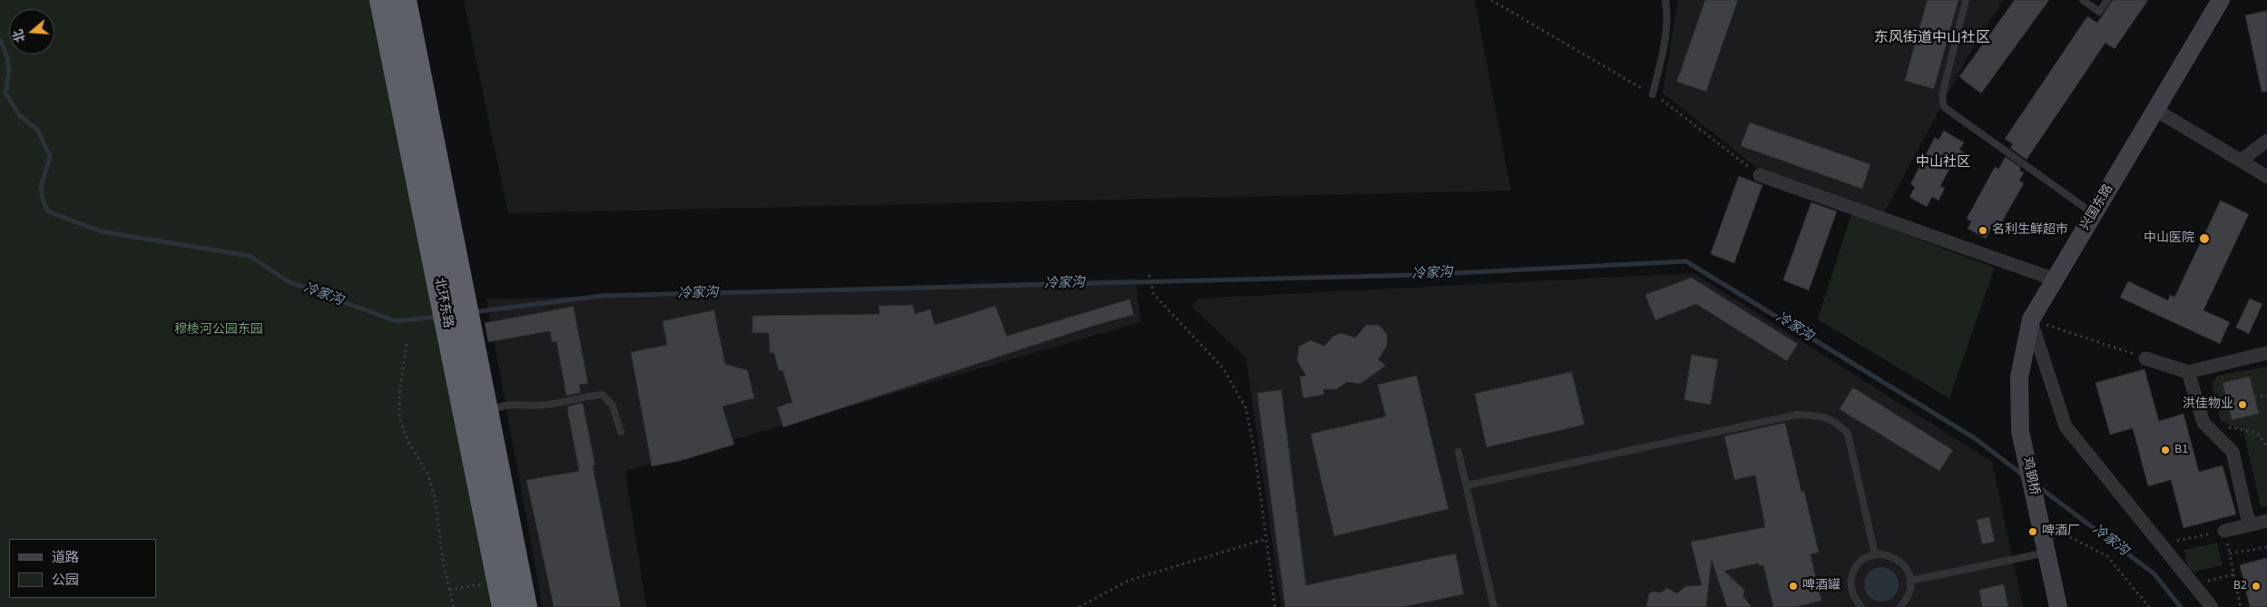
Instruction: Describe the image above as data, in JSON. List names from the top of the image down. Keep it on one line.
{"streets":{"highway":["北环东路"],"street":["兴国东路","鸡钢桥"]},"crossings":[["兴国东路","鸡钢桥"]],"districts":["东风街道中山社区","中山社区"],"water":["冷家沟"],"parks":["穆棱河公园东园"],"places":["名利生鲜超市","中山医院","洪佳物业","B1","啤酒厂","啤酒罐","B2"],"legend":["道路","公园"],"north":"left"}
